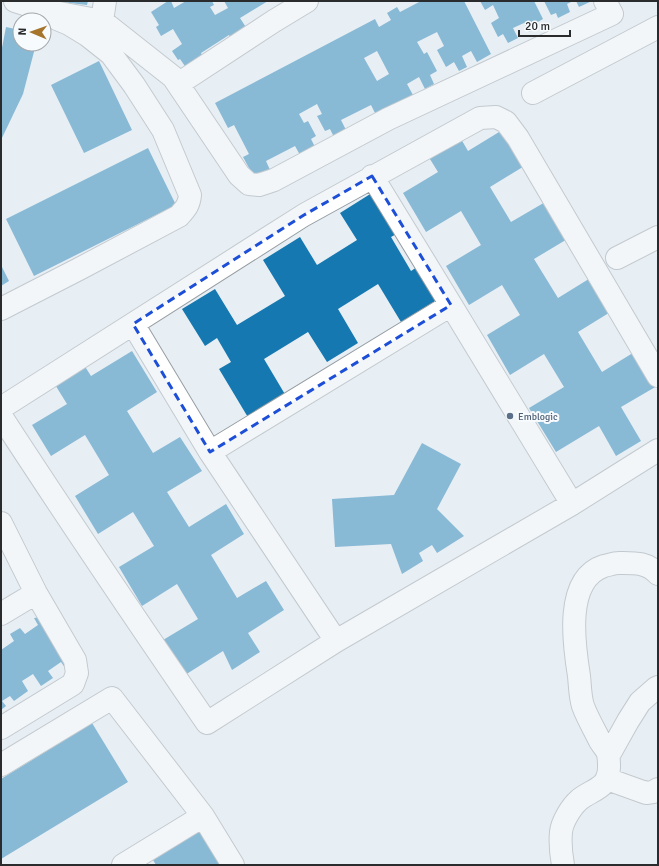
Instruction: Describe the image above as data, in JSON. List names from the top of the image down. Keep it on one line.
{"places":["Emblogic"],"scale_bar":"20 m","north":"left"}
